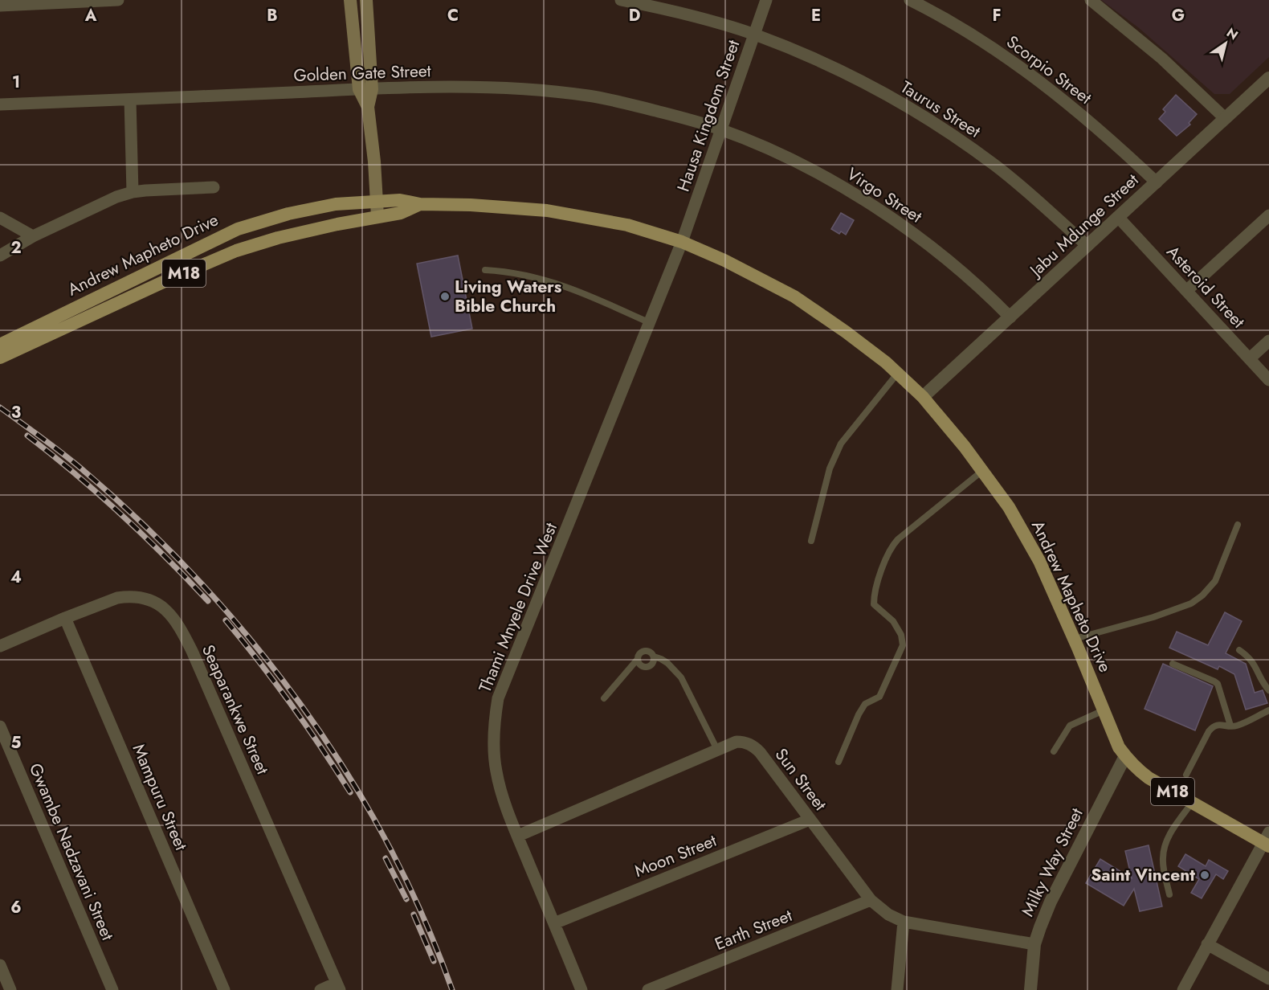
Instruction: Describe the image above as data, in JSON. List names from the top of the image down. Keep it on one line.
{"streets":{"main road":["Andrew Mapheto Drive","M18"],"street":["Scorpio Street","Golden Gate Street","Taurus Street","Hausa Kingdom Street","Virgo Street","Jabu Mdunge Street","Asteroid Street","Thami Mnyele Drive West","Seaparankwe Street","Sun Street","Mampuru Street","Gwambe Nadzavani Street","Moon Street","Milky Way Street","Earth Street"]},"crossings":[["Scorpio Street","Jabu Mdunge Street"],["Golden Gate Street","Hausa Kingdom Street"],["Golden Gate Street","Virgo Street"],["Taurus Street","Hausa Kingdom Street"],["Taurus Street","Jabu Mdunge Street"],["Hausa Kingdom Street","Virgo Street"],["Hausa Kingdom Street","Andrew Mapheto Drive"],["Hausa Kingdom Street","Thami Mnyele Drive West"],["Virgo Street","Jabu Mdunge Street"],["Jabu Mdunge Street","Andrew Mapheto Drive"],["Jabu Mdunge Street","Asteroid Street"],["Andrew Mapheto Drive","Thami Mnyele Drive West"],["Andrew Mapheto Drive","Milky Way Street"],["Thami Mnyele Drive West","Sun Street"],["Thami Mnyele Drive West","Moon Street"],["Seaparankwe Street","Mampuru Street"],["Sun Street","Moon Street"],["Sun Street","Milky Way Street"],["Sun Street","Earth Street"]],"places":["Living Waters Bible Church","Saint Vincent"],"north":"top right","grid":{"columns":["A","B","C","D","E","F","G"],"rows":["1","2","3","4","5","6"]}}
